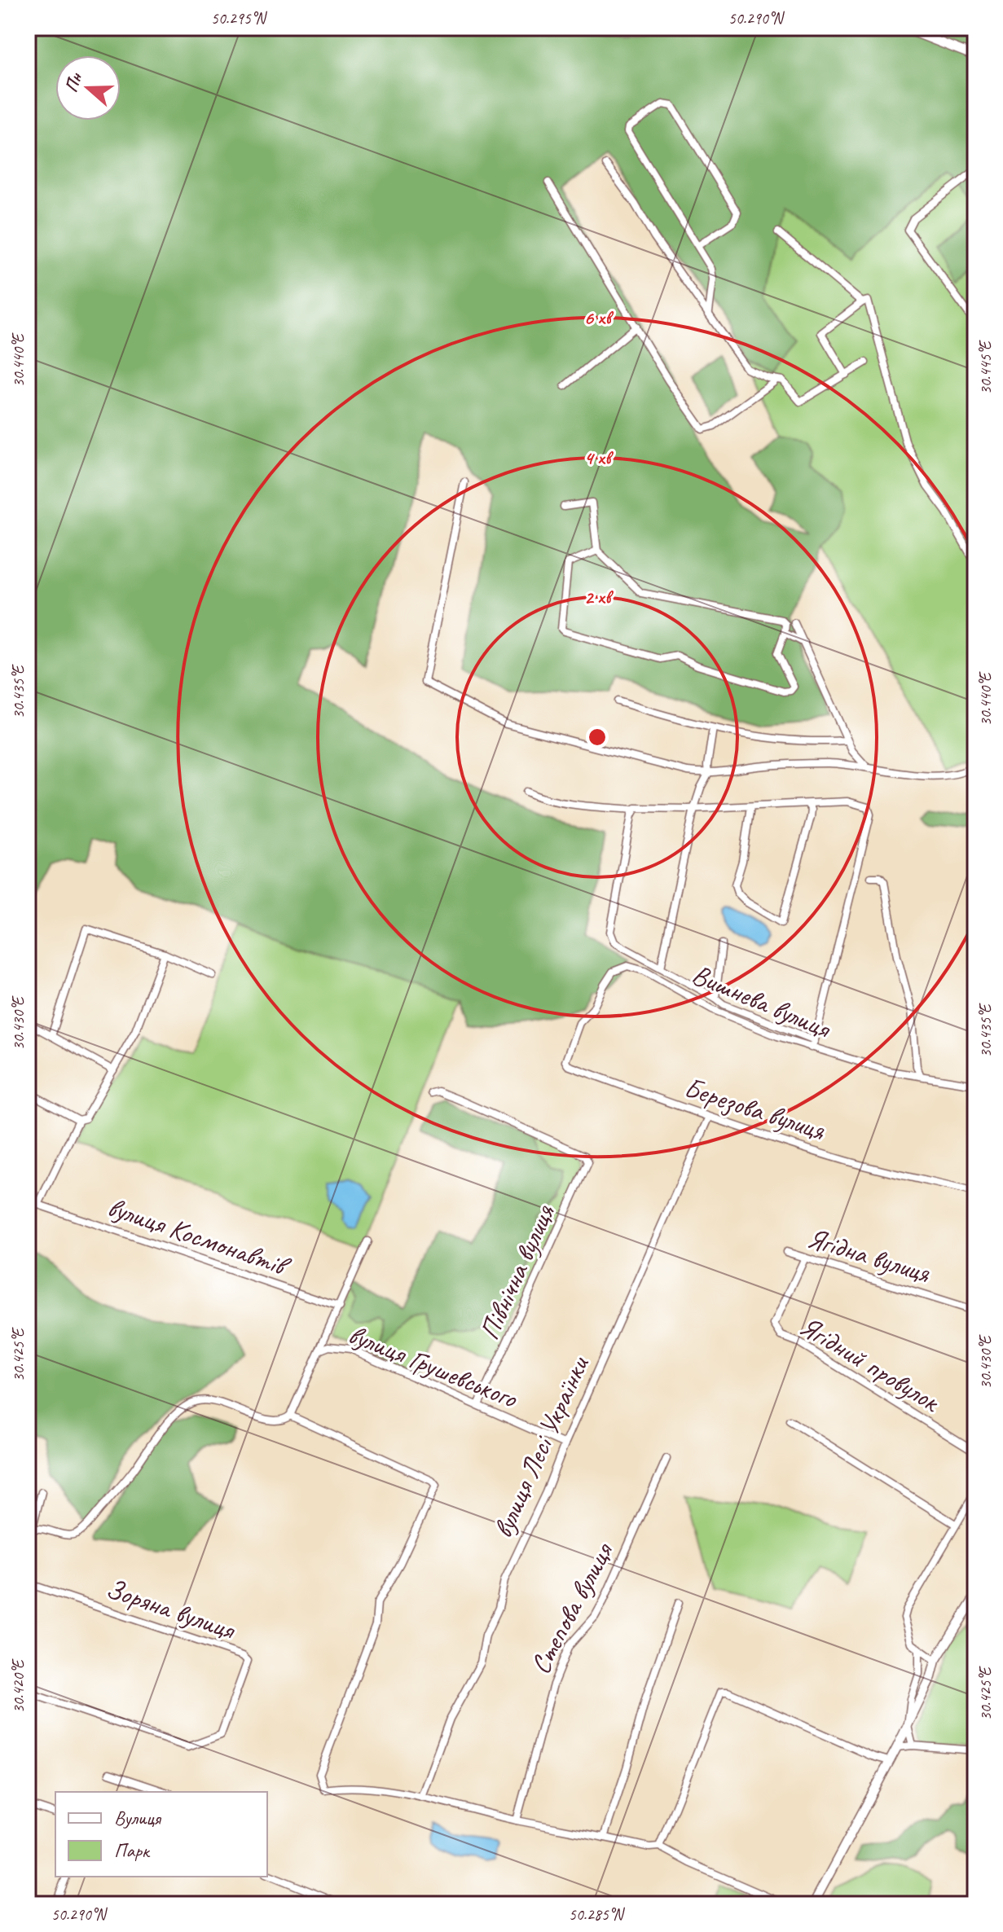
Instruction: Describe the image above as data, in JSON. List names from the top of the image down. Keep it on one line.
{"streets":{"street":["Вишнева вулиця","Березова вулиця","вулиця Космонавтів","Ягідна вулиця","Північна вулиця","Ягідний провулок","вулиця Грушевського","вулиця Лесі Українки","Зоряна вулиця","Степова вулиця"]},"crossings":[["Вишнева вулиця","Березова вулиця"],["Березова вулиця","вулиця Лесі Українки"],["Ягідна вулиця","Ягідний провулок"],["Північна вулиця","вулиця Грушевського"],["вулиця Грушевського","вулиця Лесі Українки"]],"legend":["Вулиця","Парк"],"north":"left","coordinates":["50.295°N","50.290°N","30.440°E","30.445°E","30.435°E","30.430°E","30.425°E","30.420°E","50.285°N"],"rings":["6 хв","4 хв","2 хв"]}
